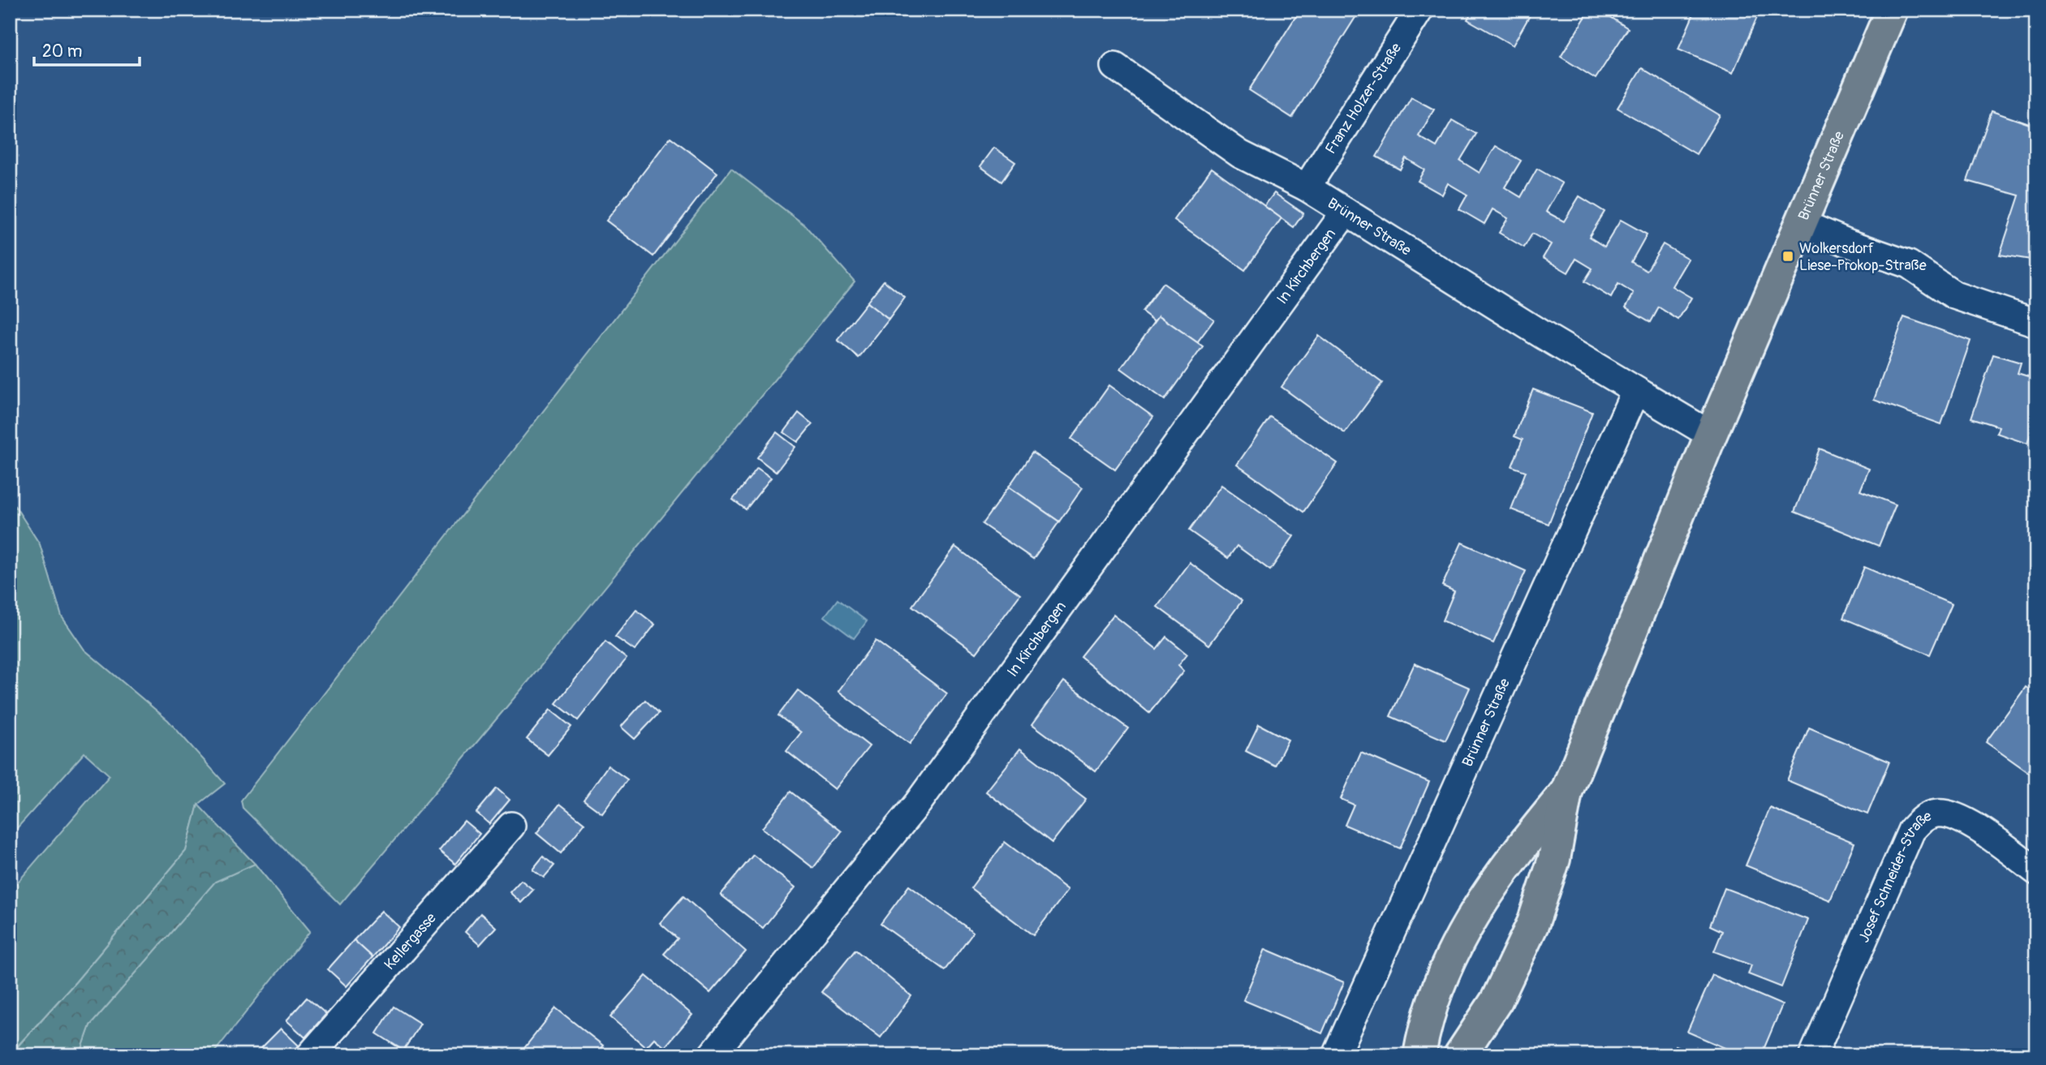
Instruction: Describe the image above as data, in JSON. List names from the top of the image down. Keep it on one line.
{"streets":{"main road":["Brünner Straße"],"street":["Franz Holzer-Straße","In Kirchbergen","Josef Schneider-Straße","Kellergasse"]},"crossings":[["Franz Holzer-Straße","Brünner Straße"],["Brünner Straße","In Kirchbergen"]],"places":{"transit":["Wolkersdorf Liese-Prokop-Straße"]},"scale_bar":"20 m"}
